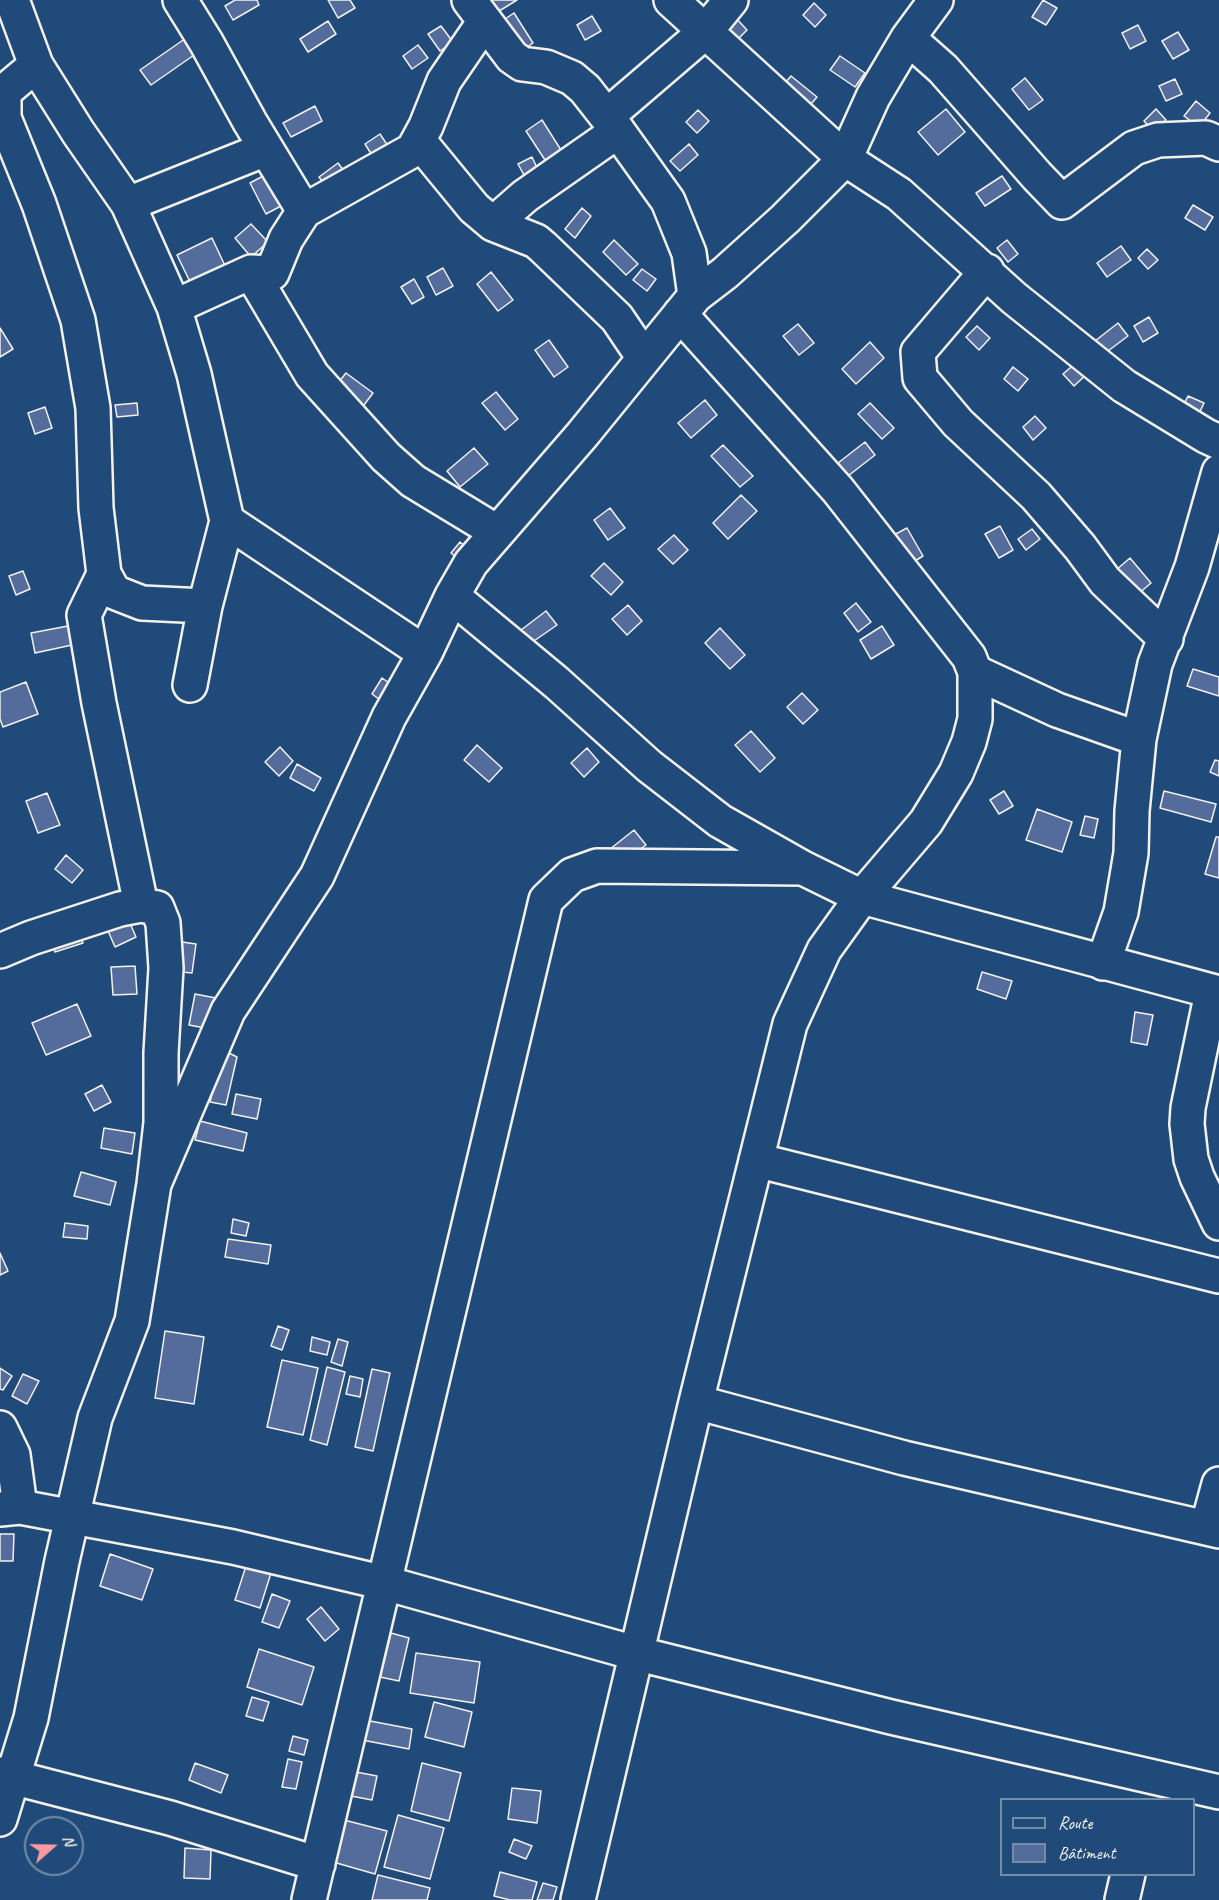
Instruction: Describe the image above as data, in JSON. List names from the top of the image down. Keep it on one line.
{"legend":["Route","Bâtiment"],"north":"right"}
